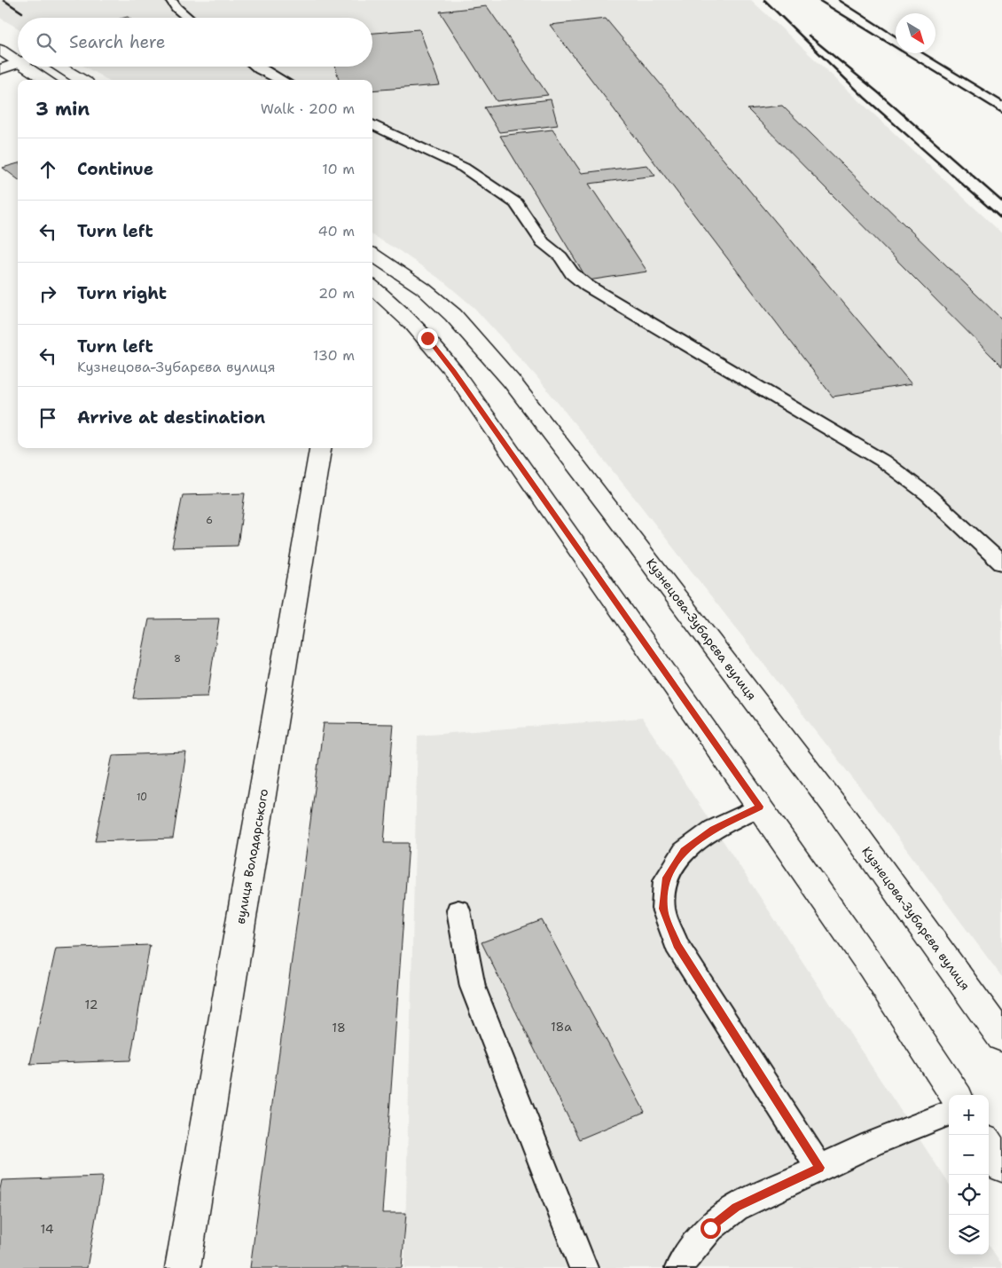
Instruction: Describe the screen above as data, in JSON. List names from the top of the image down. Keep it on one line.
{"streets":{"main road":["Кузнецова-Зубарєва вулиця","вулиця Володарського"]},"house_numbers":["6","8","10","12","18а","18","14"],"north":"bottom right","page":{"search":"Search here","heading":["3 min","Walk · 200 m"],"list":[["Continue","10 m"],["Turn left","40 m"],["Turn right","20 m"],["Turn left","Кузнецова-Зубарєва вулиця","130 m"],"Arrive at destination"],"map_buttons":["+","−"]}}
